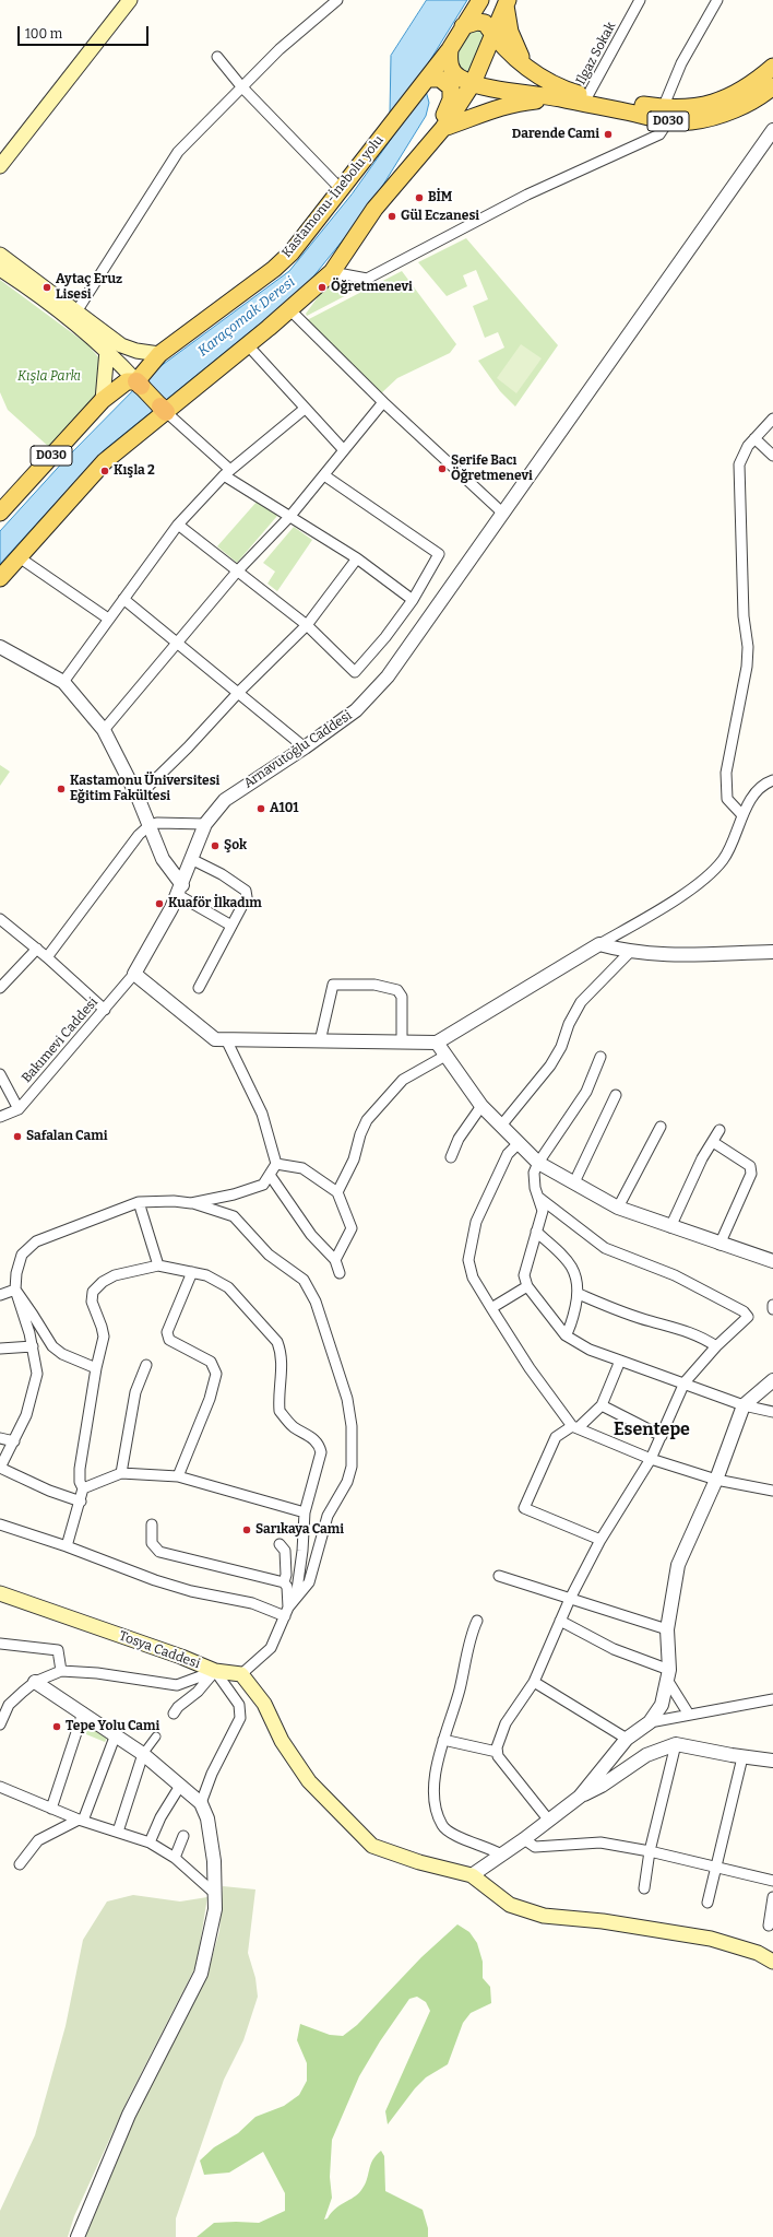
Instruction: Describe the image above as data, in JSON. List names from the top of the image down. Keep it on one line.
{"streets":{"main road":["D030","Kastamonu-İnebolu yolu","Tosya Caddesi"],"street":["Ilgaz Sokak","Arnavutoğlu Caddesi","Bakımevi Caddesi"]},"crossings":[["D030","Kastamonu-İnebolu yolu"],["Arnavutoğlu Caddesi","Bakımevi Caddesi"]],"districts":["Esentepe"],"water":["Karaçomak Deresi"],"parks":["Kışla Parkı"],"places":["Darende Cami","BİM","Gül Eczanesi","Aytaç Eruz Lisesi","Öğretmenevi","Şerife Bacı Öğretmenevi","Kışla 2","Kastamonu Üniversitesi Eğitim Fakültesi","A101","Şok","Kuaför İlkadım","Safalan Cami","Sarıkaya Cami","Tepe Yolu Cami"],"scale_bar":"100 m"}
